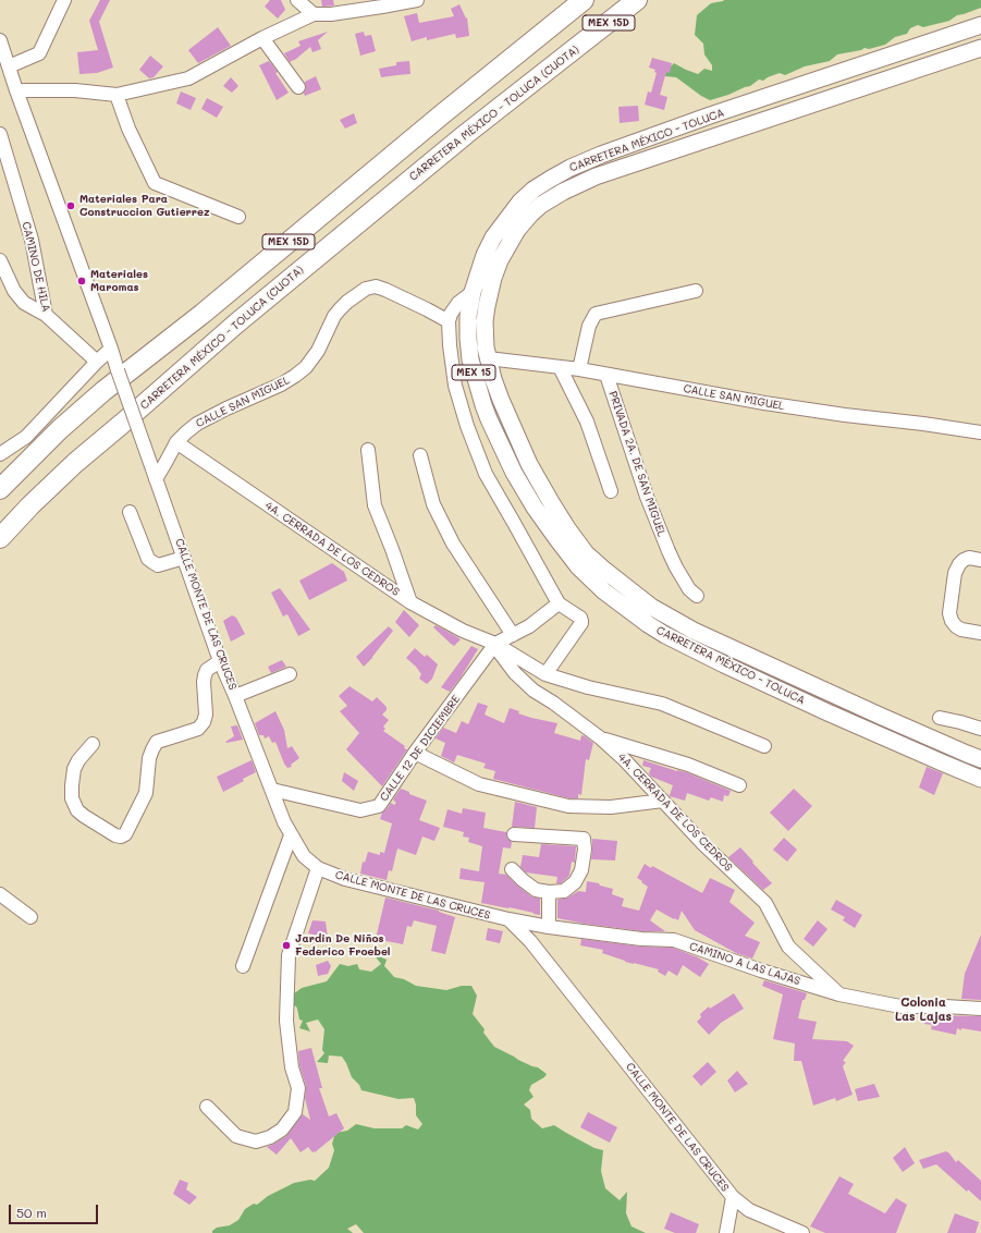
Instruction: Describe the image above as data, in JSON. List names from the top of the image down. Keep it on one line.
{"streets":{"highway":["MEX 15D","CARRETERA MÉXICO - TOLUCA (CUOTA)"],"main road":["CARRETERA MÉXICO - TOLUCA","MEX 15"],"street":["CAMINO DE HILA","CALLE SAN MIGUEL","PRIVADA 2A. DE SAN MIGUEL","4A. CERRADA DE LOS CEDROS","CALLE MONTE DE LAS CRUCES","CALLE 12 DE DICIEMBRE","CAMINO A LAS LAJAS"]},"crossings":[["CARRETERA MÉXICO - TOLUCA","CALLE SAN MIGUEL"],["CALLE SAN MIGUEL","PRIVADA 2A. DE SAN MIGUEL"],["CALLE SAN MIGUEL","4A. CERRADA DE LOS CEDROS"],["CALLE SAN MIGUEL","CALLE MONTE DE LAS CRUCES"],["4A. CERRADA DE LOS CEDROS","CALLE 12 DE DICIEMBRE"],["4A. CERRADA DE LOS CEDROS","CAMINO A LAS LAJAS"],["CALLE MONTE DE LAS CRUCES","CALLE 12 DE DICIEMBRE"],["CALLE MONTE DE LAS CRUCES","CAMINO A LAS LAJAS"]],"districts":["Colonia Las Lajas"],"places":["Materiales Para Construccion Gutierrez","Materiales Maromas","Jardin De Niños Federico Froebel"],"scale_bar":"50 m"}
